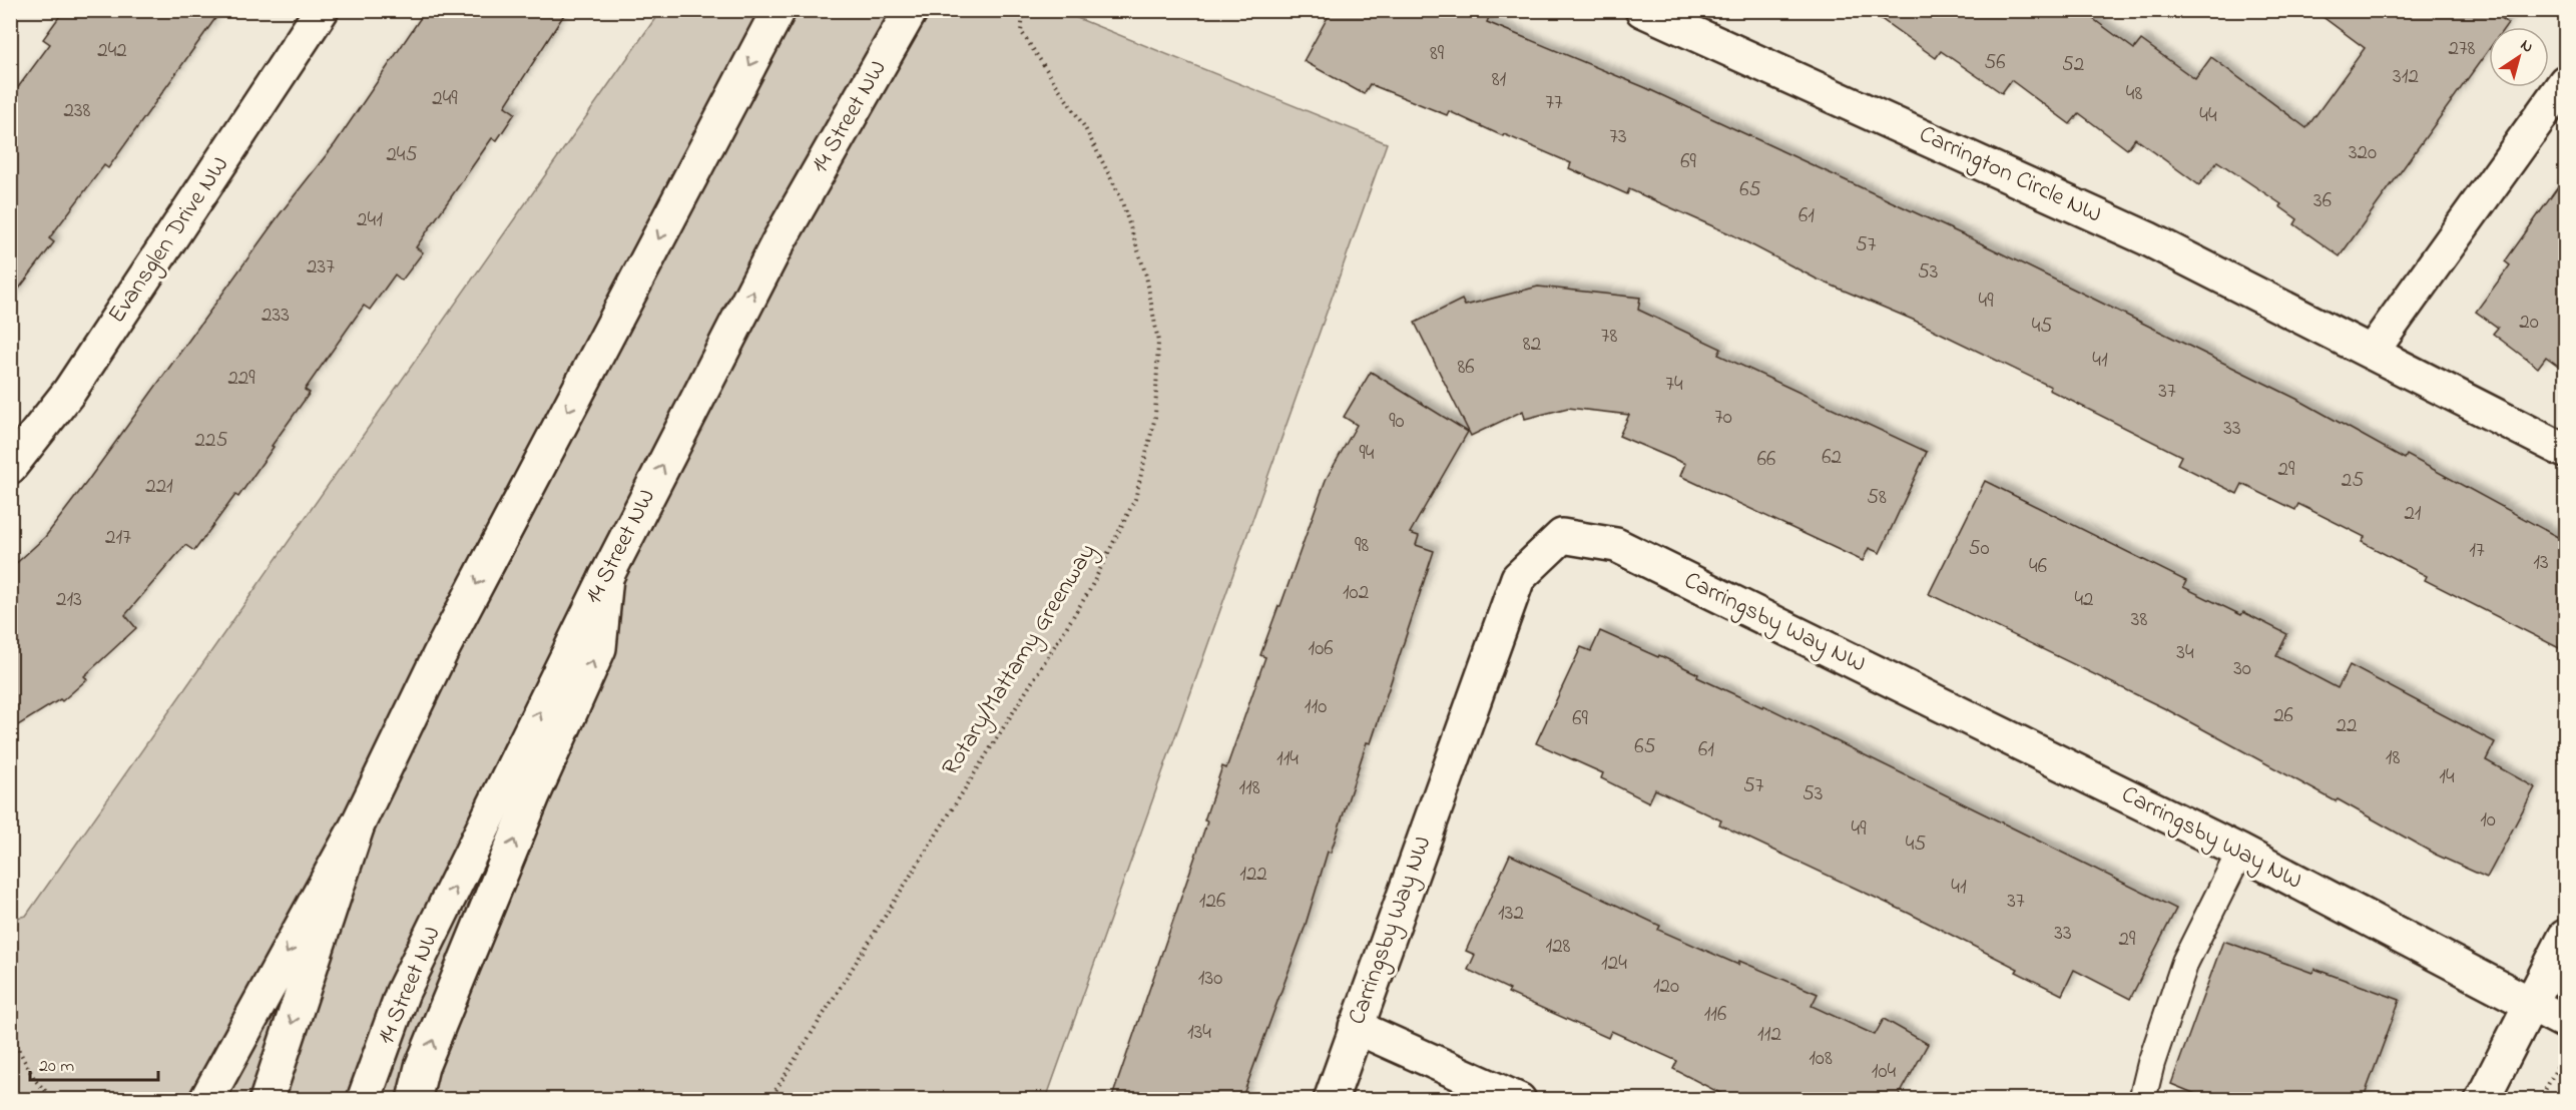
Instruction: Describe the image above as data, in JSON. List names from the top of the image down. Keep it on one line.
{"streets":{"main road":["14 Street NW","Carrington Circle NW","Evansglen Drive NW","Carringsby Way NW"],"path":["Rotary/Mattamy Greenway"]},"house_numbers":["278","242","89","56","52","312","81","48","249","77","238","44","73","320","245","69","65","36","61","241","57","237","53","49","233","20","45","78","82","41","86","229","74","37","70","90","33","225","94","62","66","29","25","221","58","21","217","98","50","17","13","46","102","213","42","38","106","34","30","110","26","69","22","65","61","18","114","14","57","118","53","10","49","45","122","41","126","37","132","33","29","128","124","130","120","116","134","112","108","104"],"scale_bar":"20 m","north":"top right"}
